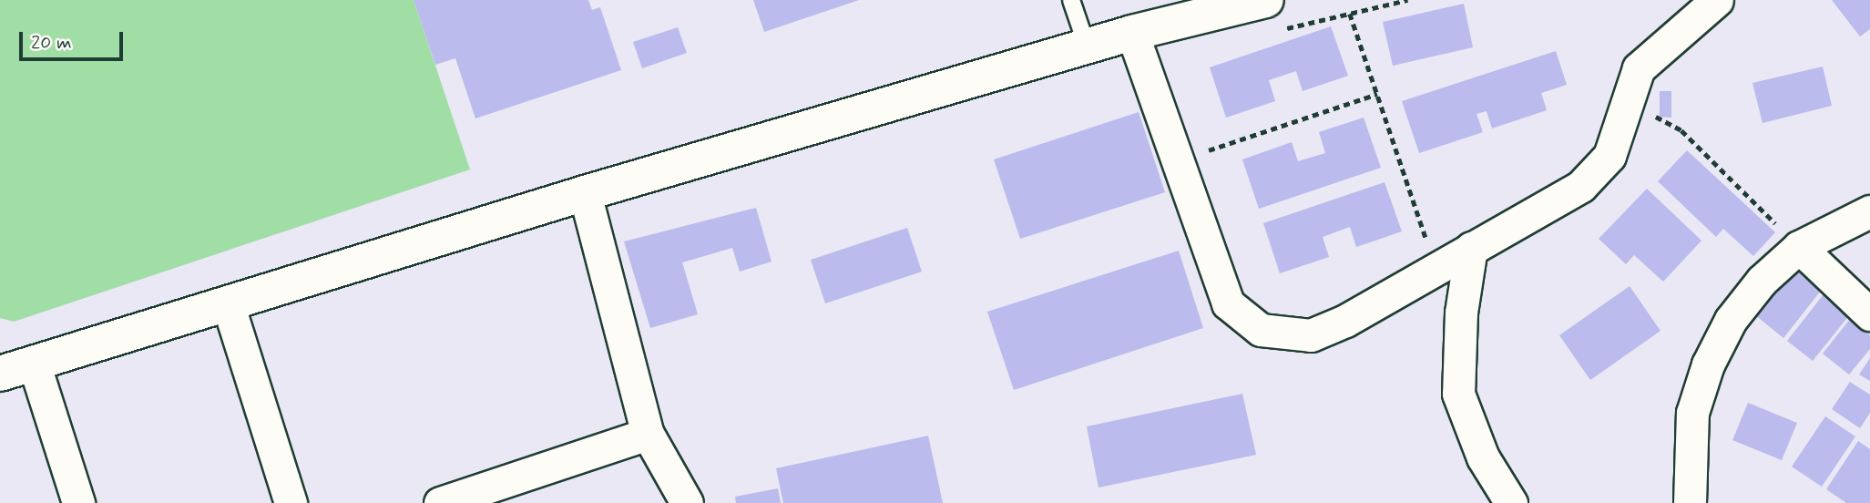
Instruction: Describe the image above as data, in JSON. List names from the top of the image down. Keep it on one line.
{"scale_bar":"20 m"}
